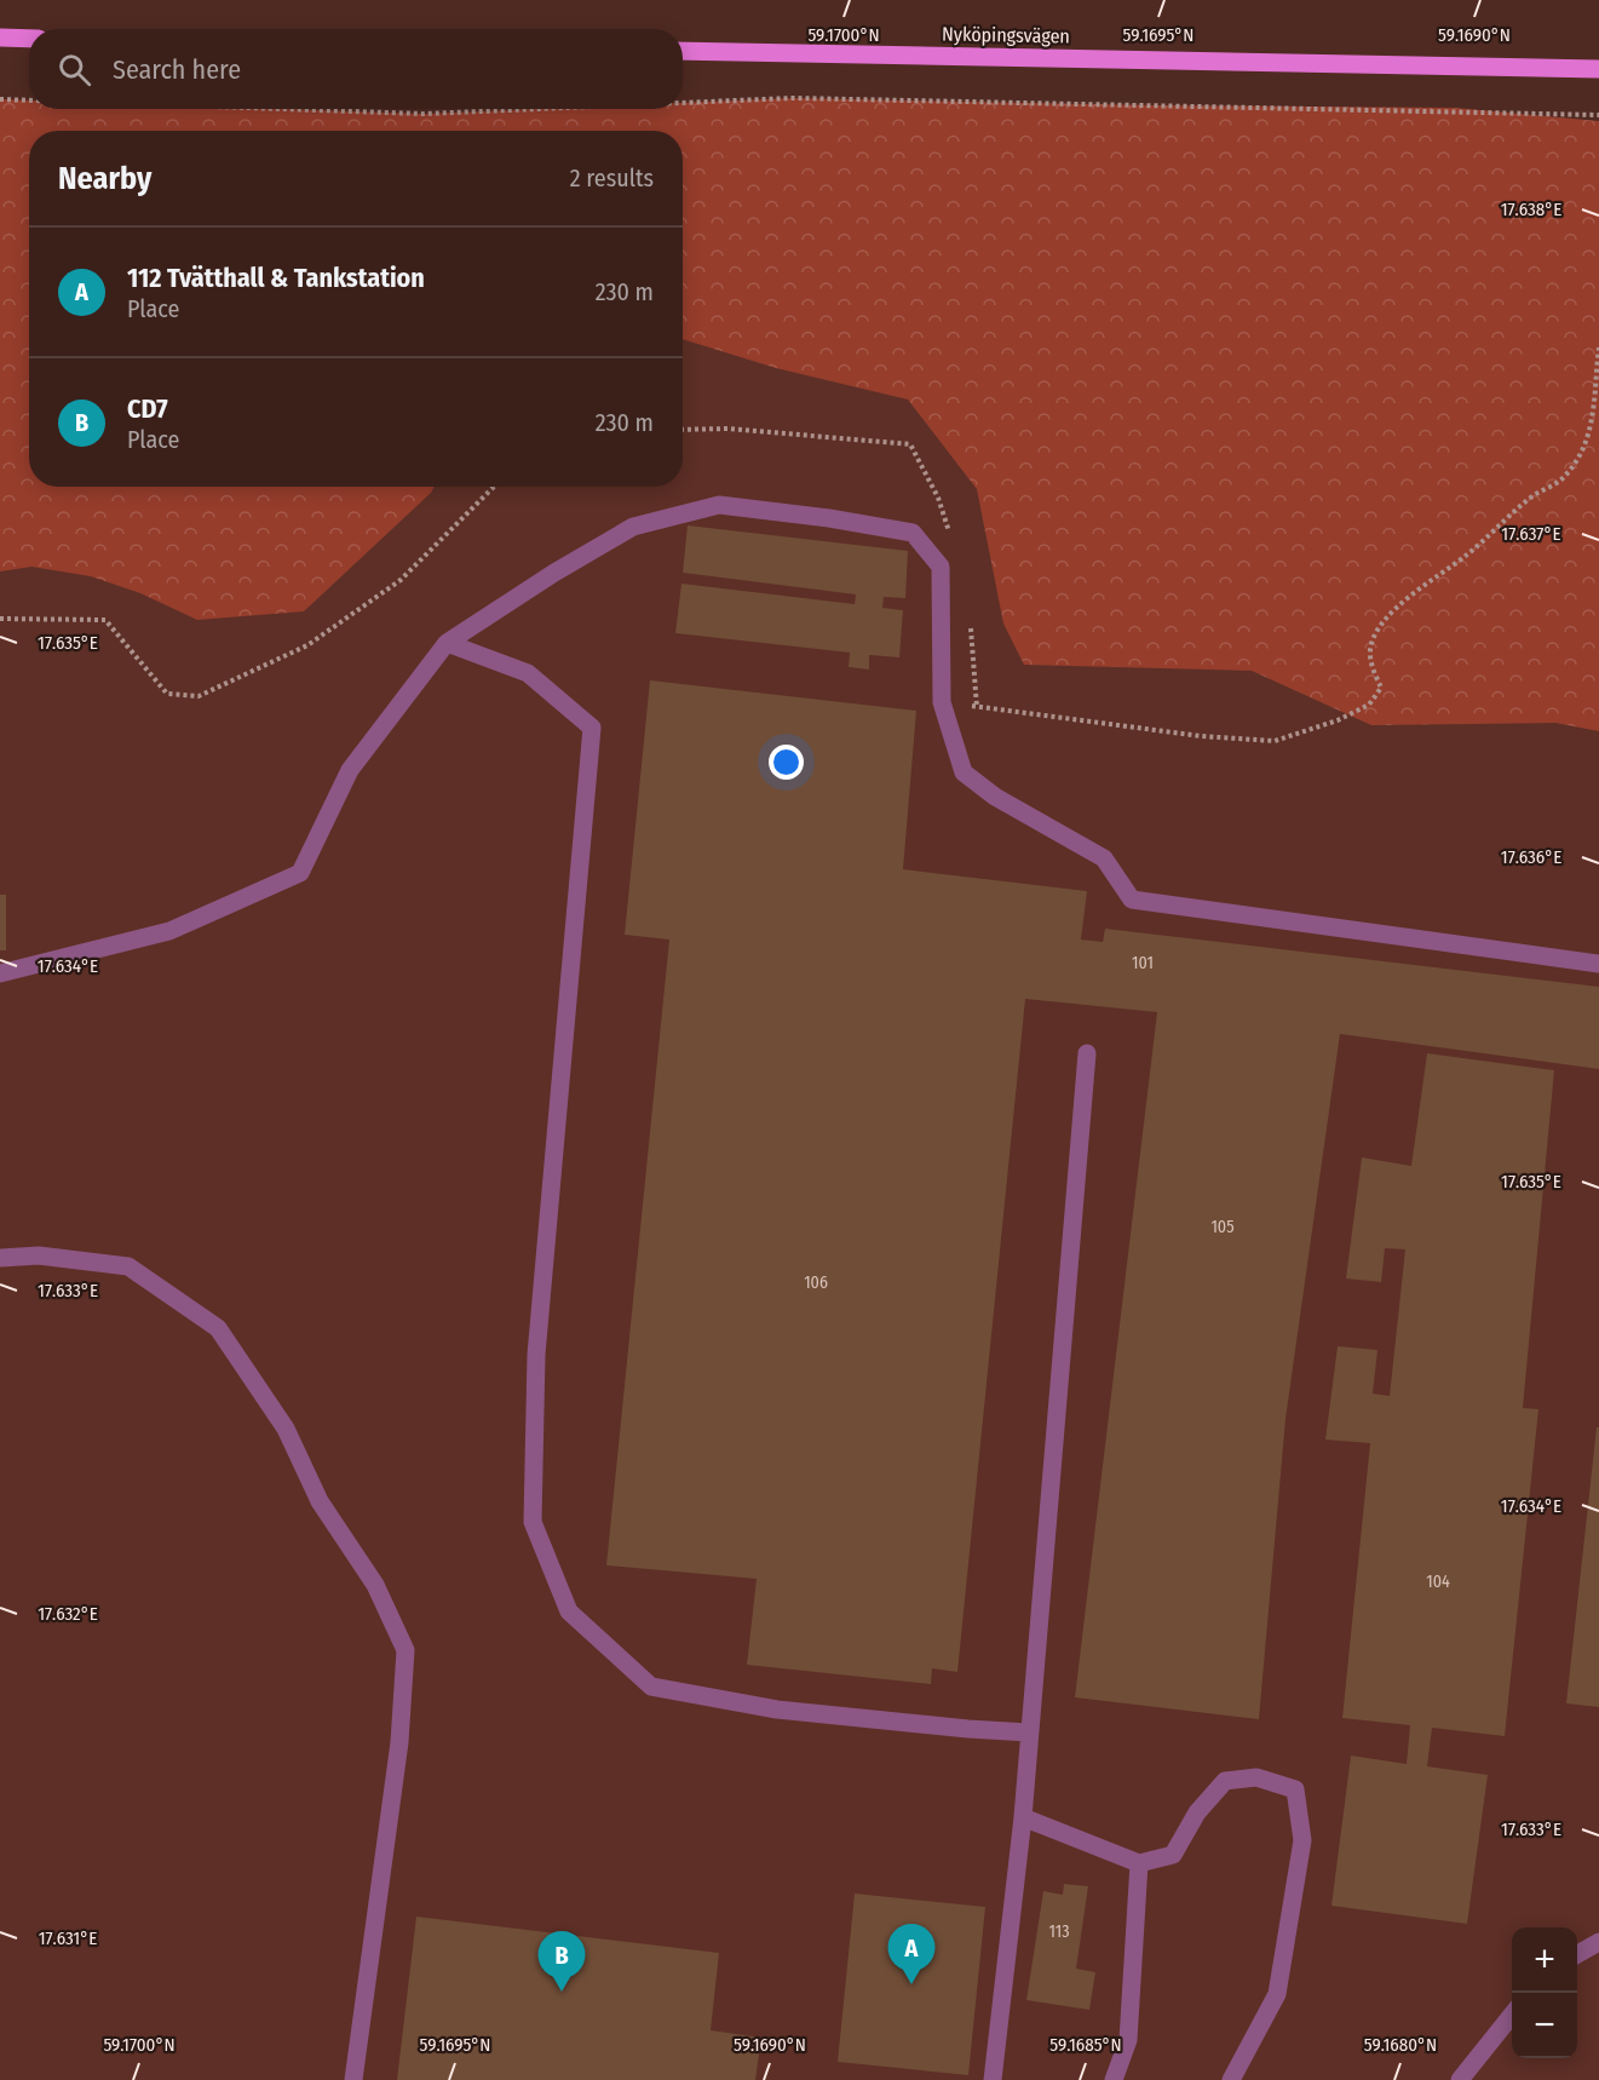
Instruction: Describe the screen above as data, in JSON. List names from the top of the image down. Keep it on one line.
{"streets":{"main road":["Nyköpingsvägen"]},"house_numbers":["101","105","106","104","113"],"page":{"search":"Search here","heading":["Nearby","2 results"],"list":[{"mark":"A","name":"112 Tvätthall & Tankstation","note":"Place","value":"230 m"},{"mark":"B","name":"CD7","note":"Place","value":"230 m"}],"pins":["A","B"],"map_buttons":["+","−"]},"coordinates":["59.1700°N","59.1695°N","59.1690°N","17.638°E","17.637°E","17.635°E","17.636°E","17.634°E","17.633°E","17.632°E","17.631°E","59.1685°N","59.1680°N"]}
